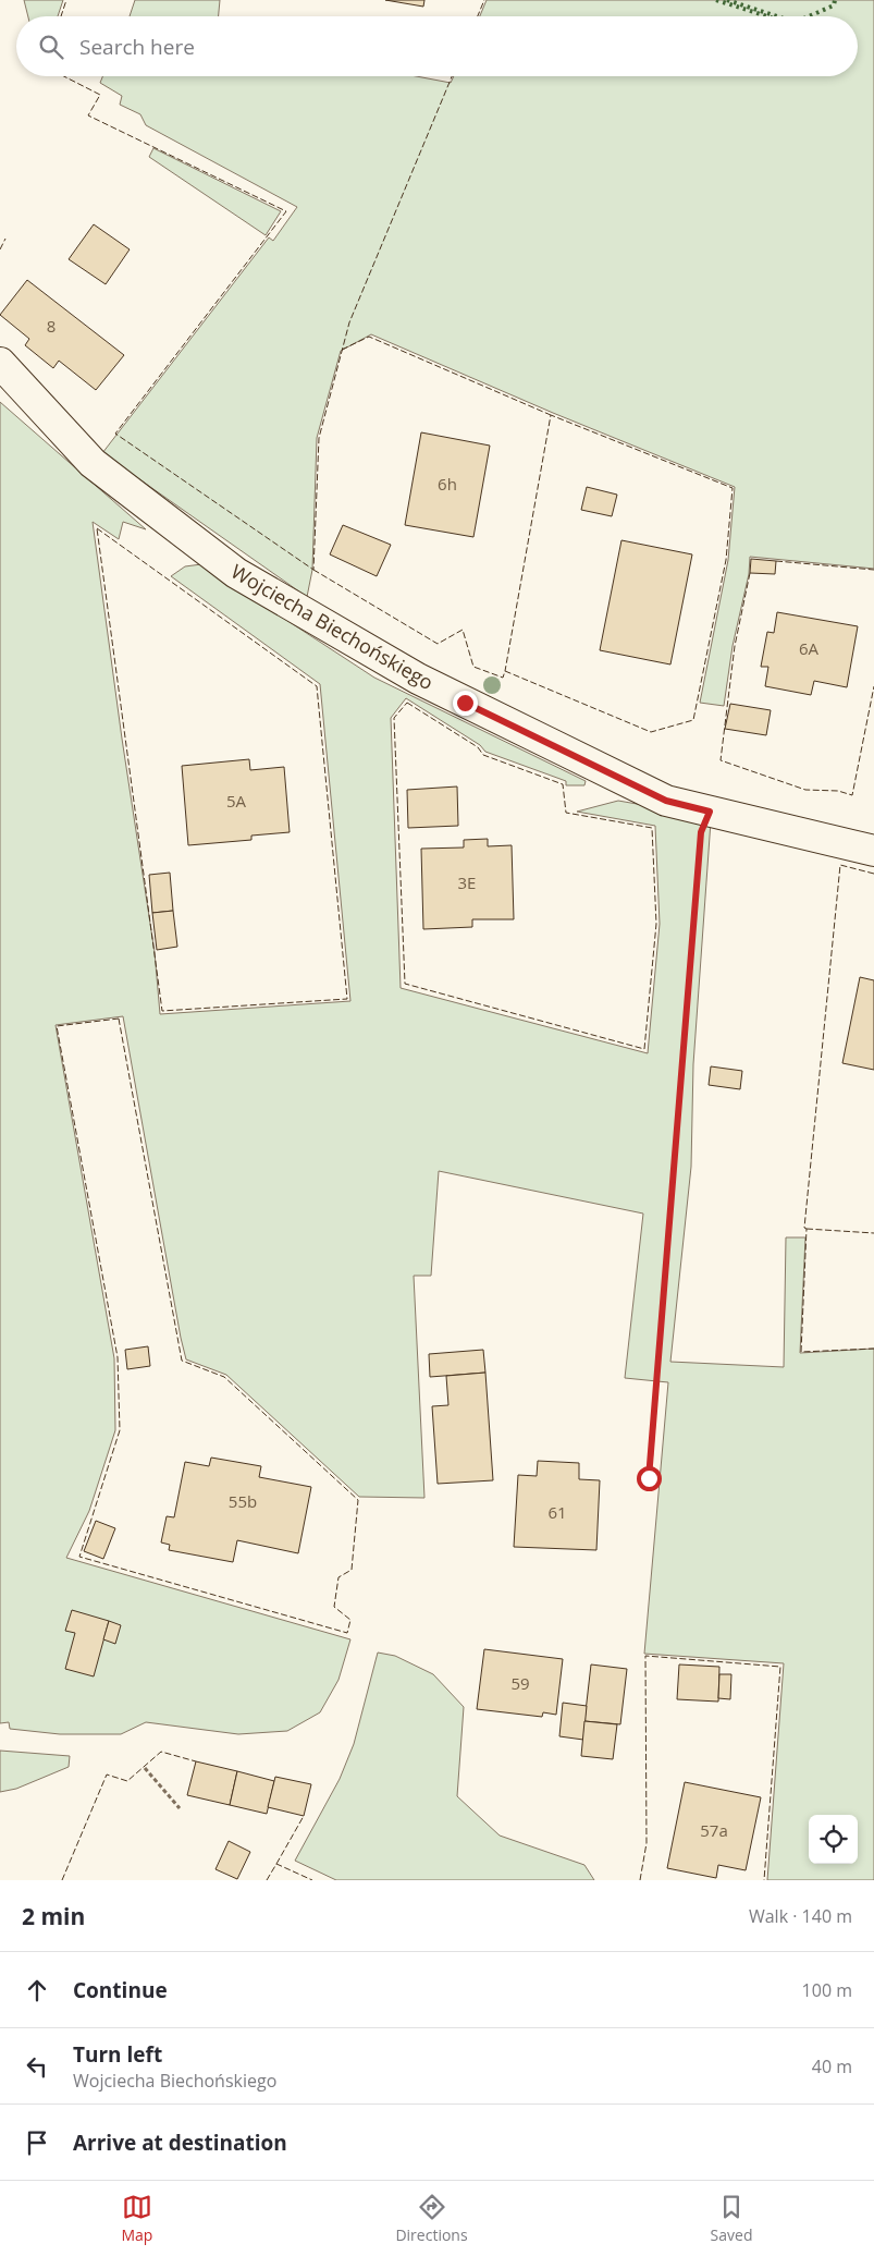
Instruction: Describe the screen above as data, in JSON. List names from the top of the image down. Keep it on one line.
{"streets":{"street":["Wojciecha Biechońskiego"]},"house_numbers":["8","6h","6A","5A","3E","55b","61","59","57a"],"page":{"search":"Search here","heading":["2 min","Walk · 140 m"],"list":[["Continue","100 m"],["Turn left","Wojciecha Biechońskiego","40 m"],"Arrive at destination"],"nav":["Map","Directions","Saved"]}}
